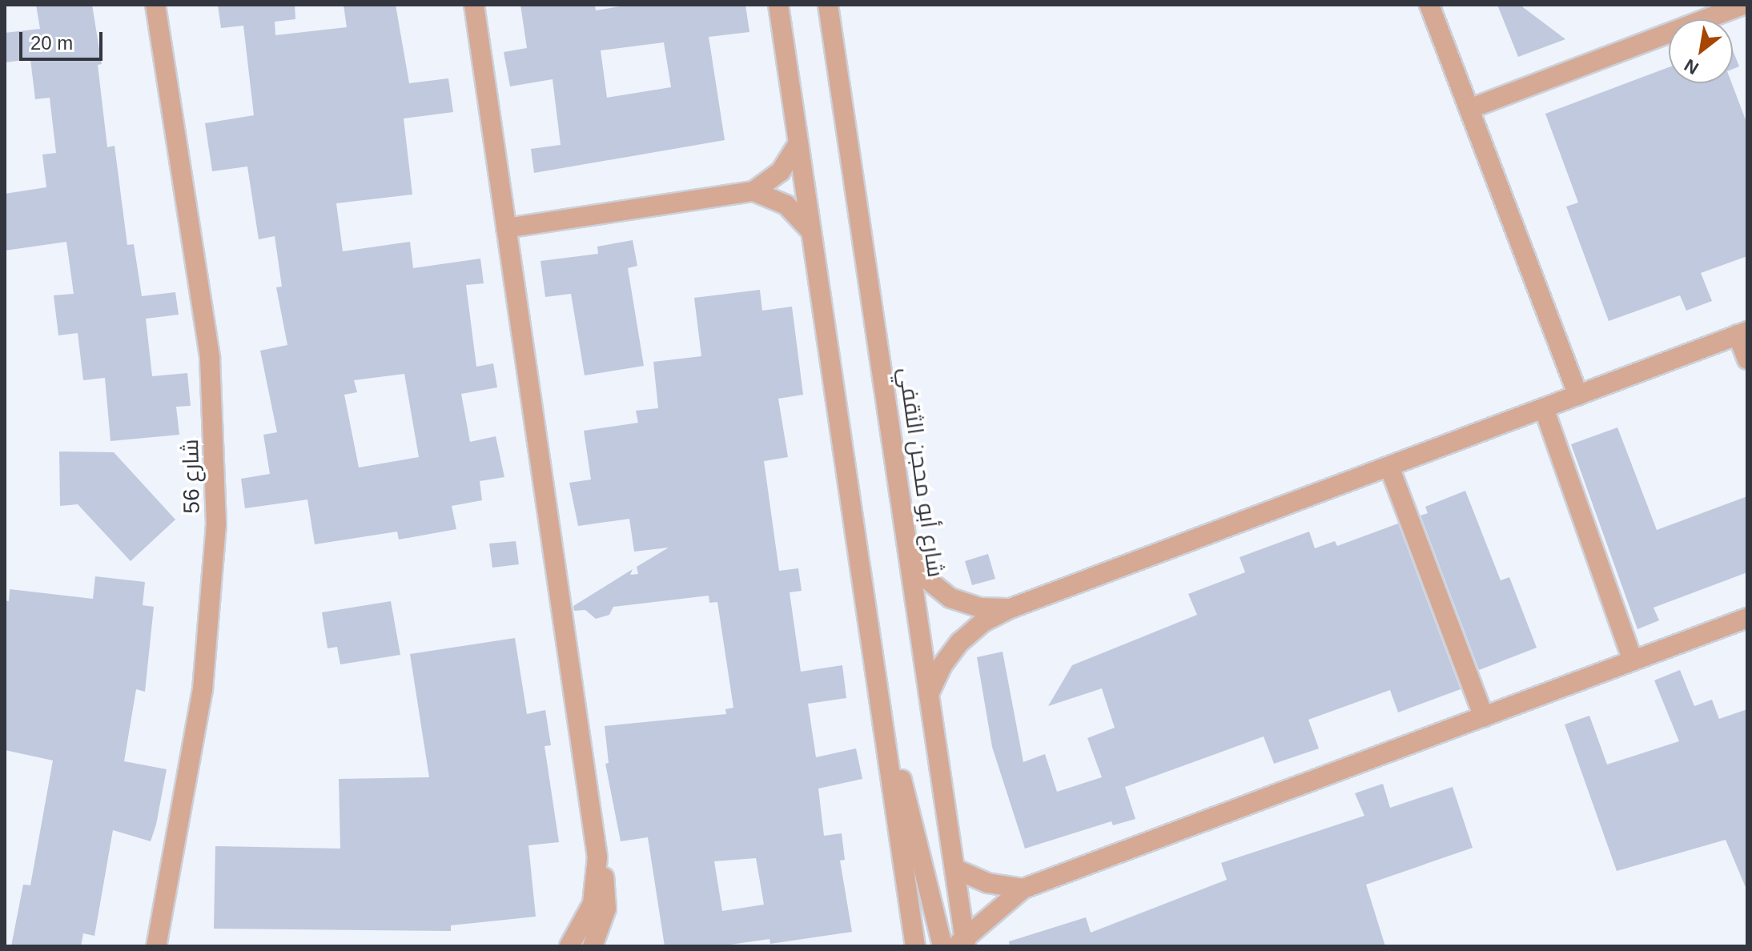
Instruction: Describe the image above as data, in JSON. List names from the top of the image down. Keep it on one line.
{"streets":{"street":["شارع أبو محجن الثقفي","شارع 56"]},"scale_bar":"20 m","north":"bottom left"}
